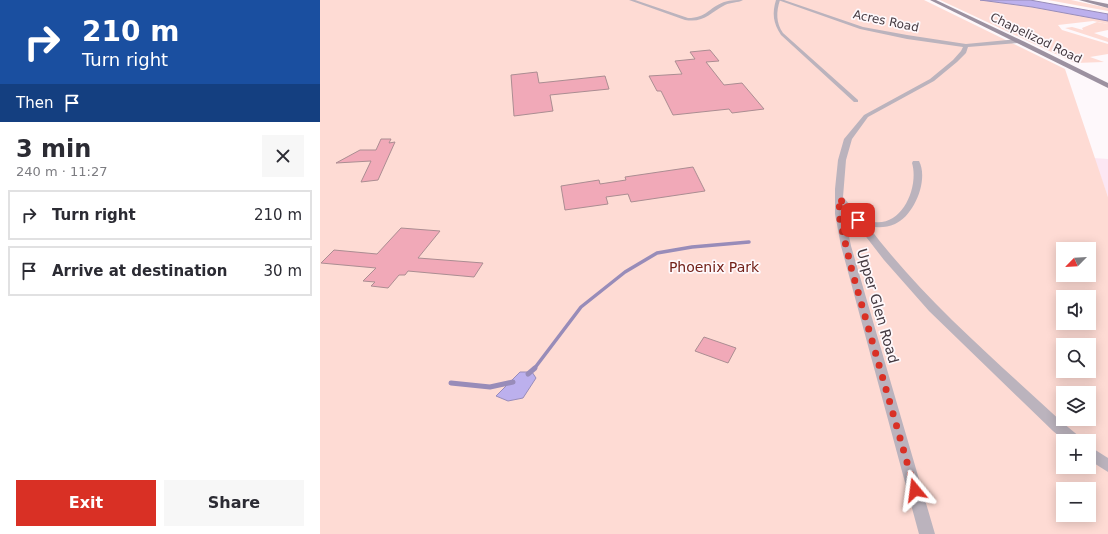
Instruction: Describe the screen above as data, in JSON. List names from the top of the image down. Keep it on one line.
{"streets":{"main road":["Chapelizod Road"],"street":["Acres Road","Upper Glen Road"]},"crossings":[["Acres Road","Chapelizod Road"],["Acres Road","Upper Glen Road"]],"parks":["Phoenix Park"],"north":"bottom left","page":{"turn":["210 m","Turn right"],"then":"Then","heading":["3 min","240 m · 11:27"],"list":[{"name":"Turn right","value":"210 m"},{"name":"Arrive at destination","value":"30 m"}],"map_buttons":["+","−"],"buttons":["Exit","Share"]}}
